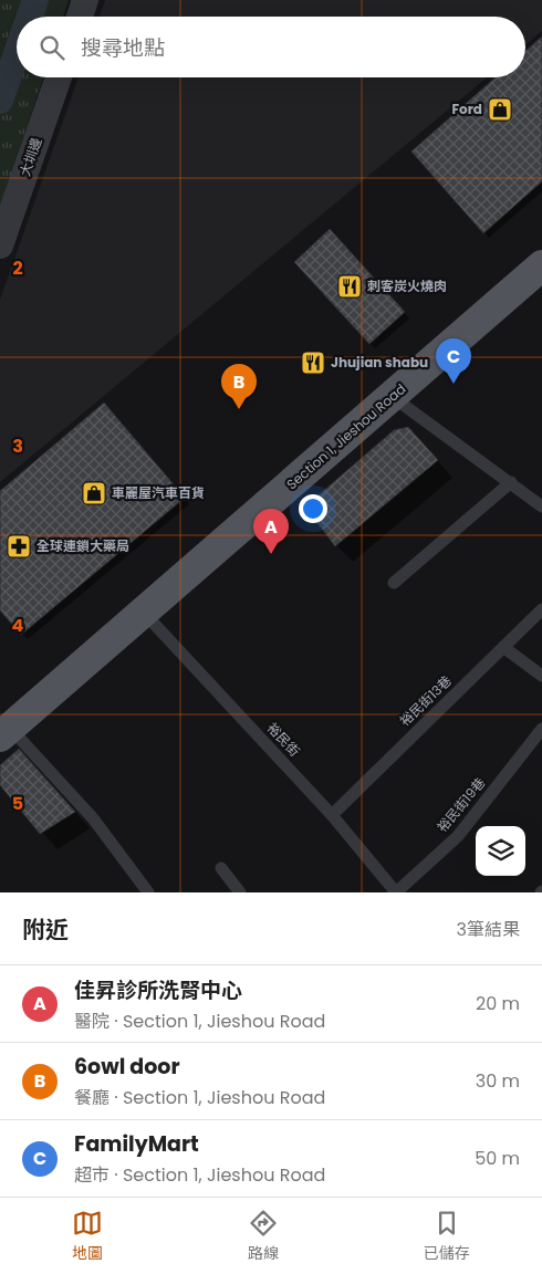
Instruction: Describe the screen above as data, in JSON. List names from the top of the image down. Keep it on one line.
{"streets":{"main road":["Section 1, Jieshou Road"],"street":["大圳邊"],"lane":["裕民街13巷","裕民街","裕民街19巷"]},"crossings":[["Section 1, Jieshou Road","裕民街"],["裕民街13巷","裕民街"],["裕民街","裕民街19巷"]],"places":{"shop":["Ford","車麗屋汽車百貨"],"restaurant":["刺客炭火燒肉","Jhujian shabu"],"pharmacy":["全球連鎖大藥局"]},"page":{"search":"搜尋地點","pins":["C","B","A"],"heading":["附近","3筆結果"],"list":[{"mark":"A","name":"佳昇診所洗腎中心","note":"醫院 · Section 1, Jieshou Road","value":"20 m"},{"mark":"B","name":"6owl door","note":"餐廳 · Section 1, Jieshou Road","value":"30 m"},{"mark":"C","name":"FamilyMart","note":"超市 · Section 1, Jieshou Road","value":"50 m"}],"nav":["地圖","路線","已儲存"]},"grid":{"rows":["2","3","4","5"]}}
